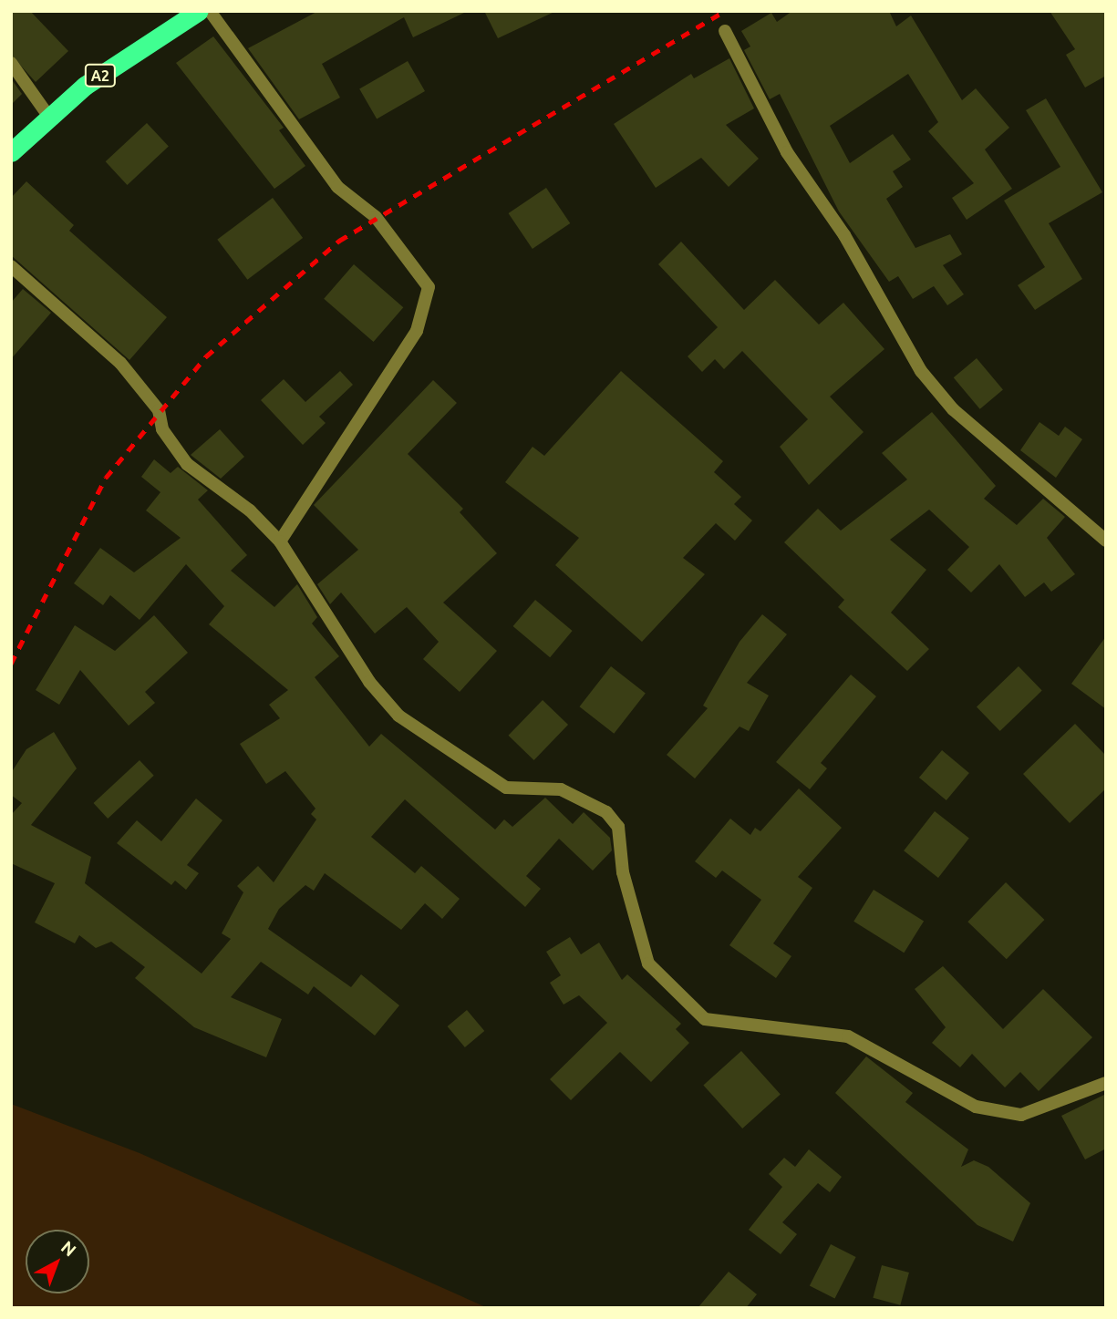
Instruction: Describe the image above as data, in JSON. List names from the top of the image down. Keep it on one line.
{"streets":{"highway":["A2"]},"north":"top right"}
